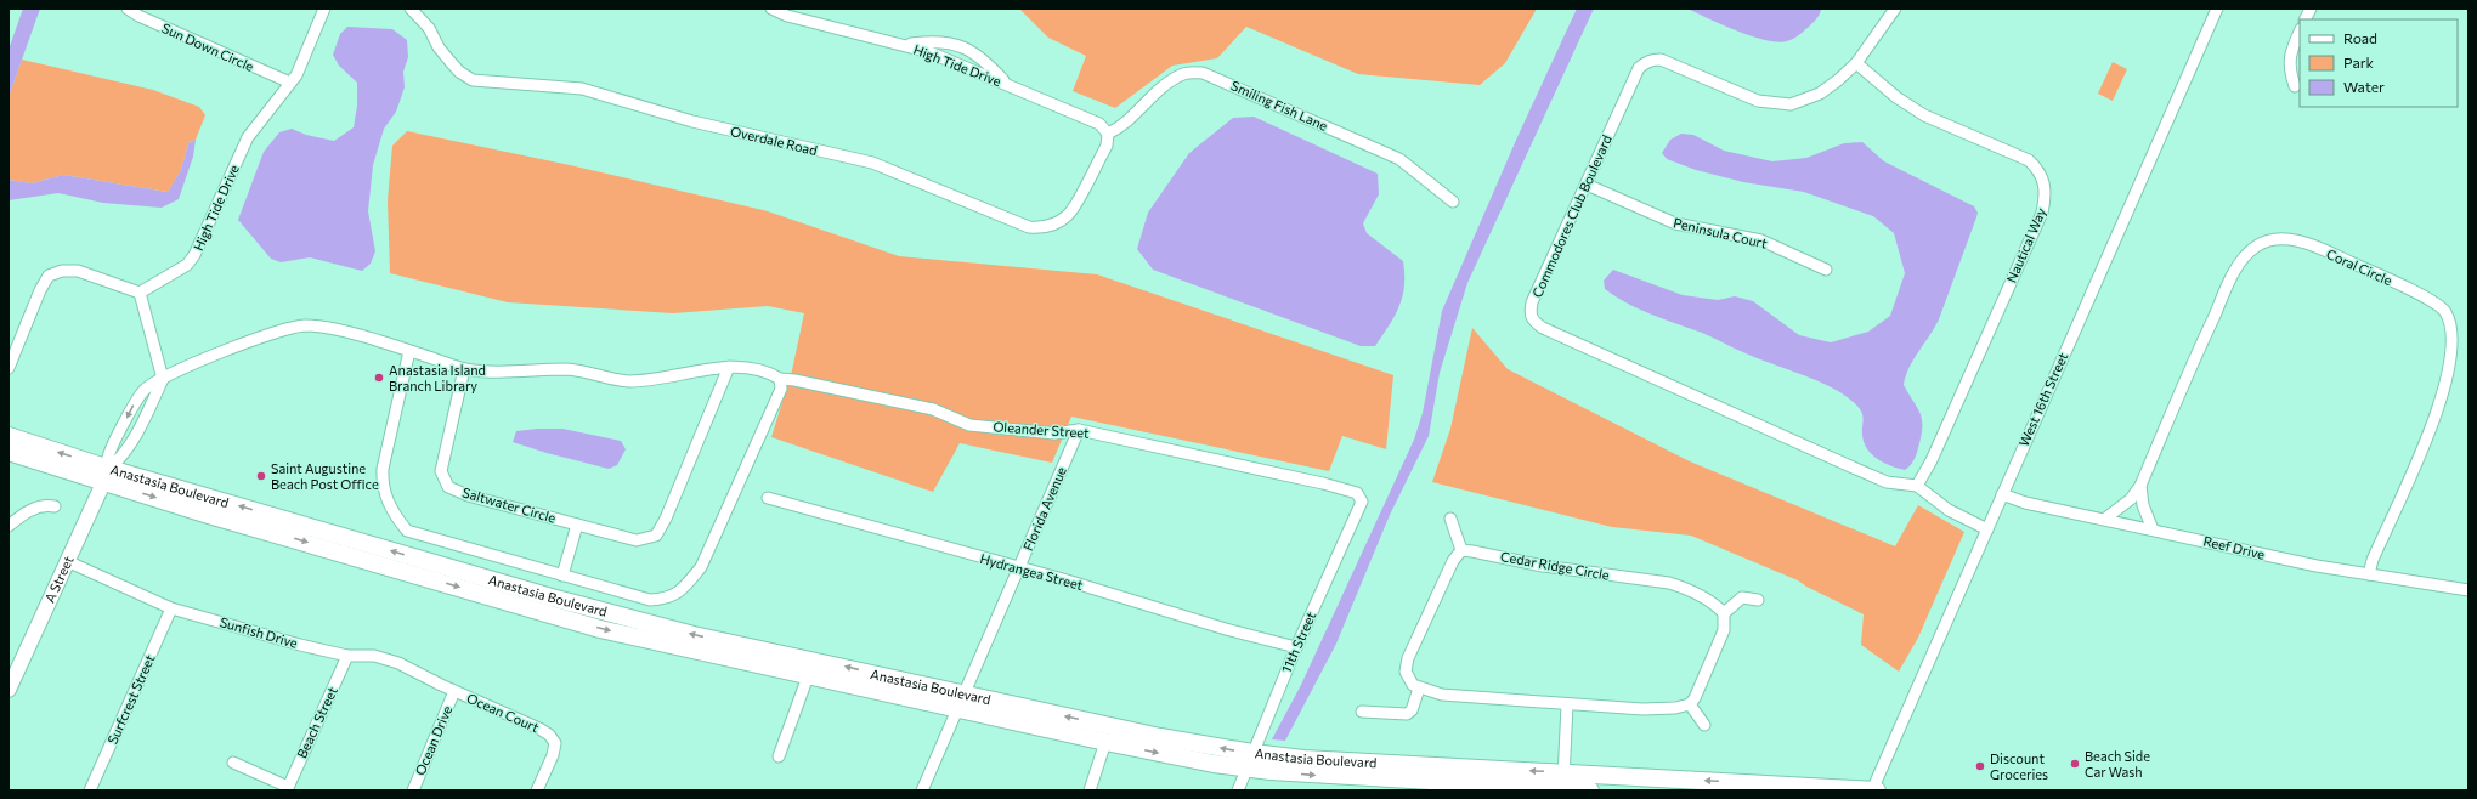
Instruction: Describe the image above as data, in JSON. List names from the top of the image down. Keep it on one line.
{"streets":{"main road":["Anastasia Boulevard"],"street":["Sun Down Circle","High Tide Drive","Smiling Fish Lane","Overdale Road","Commodores Club Boulevard","Peninsula Court","Nautical Way","Coral Circle","West 16th Street","Oleander Street","Saltwater Circle","Florida Avenue","Reef Drive","Cedar Ridge Circle","Hydrangea Street","A Street","Sunfish Drive","11th Street","Surfcrest Street","Ocean Court","Beach Street","Ocean Drive"]},"crossings":[["Sun Down Circle","High Tide Drive"],["High Tide Drive","Smiling Fish Lane"],["High Tide Drive","Overdale Road"],["Smiling Fish Lane","Overdale Road"],["Commodores Club Boulevard","Peninsula Court"],["Commodores Club Boulevard","Nautical Way"],["Coral Circle","Reef Drive"],["West 16th Street","Anastasia Boulevard"],["West 16th Street","Reef Drive"],["Oleander Street","Florida Avenue"],["Oleander Street","11th Street"],["Anastasia Boulevard","Florida Avenue"],["Anastasia Boulevard","A Street"],["Anastasia Boulevard","11th Street"],["Florida Avenue","Hydrangea Street"],["Hydrangea Street","11th Street"],["A Street","Sunfish Drive"],["Sunfish Drive","Surfcrest Street"],["Sunfish Drive","Ocean Court"],["Sunfish Drive","Beach Street"],["Sunfish Drive","Ocean Drive"],["Ocean Court","Ocean Drive"]],"places":["Anastasia Island Branch Library","Saint Augustine Beach Post Office","Beach Side Car Wash","Discount Groceries"],"legend":["Road","Park","Water"]}
